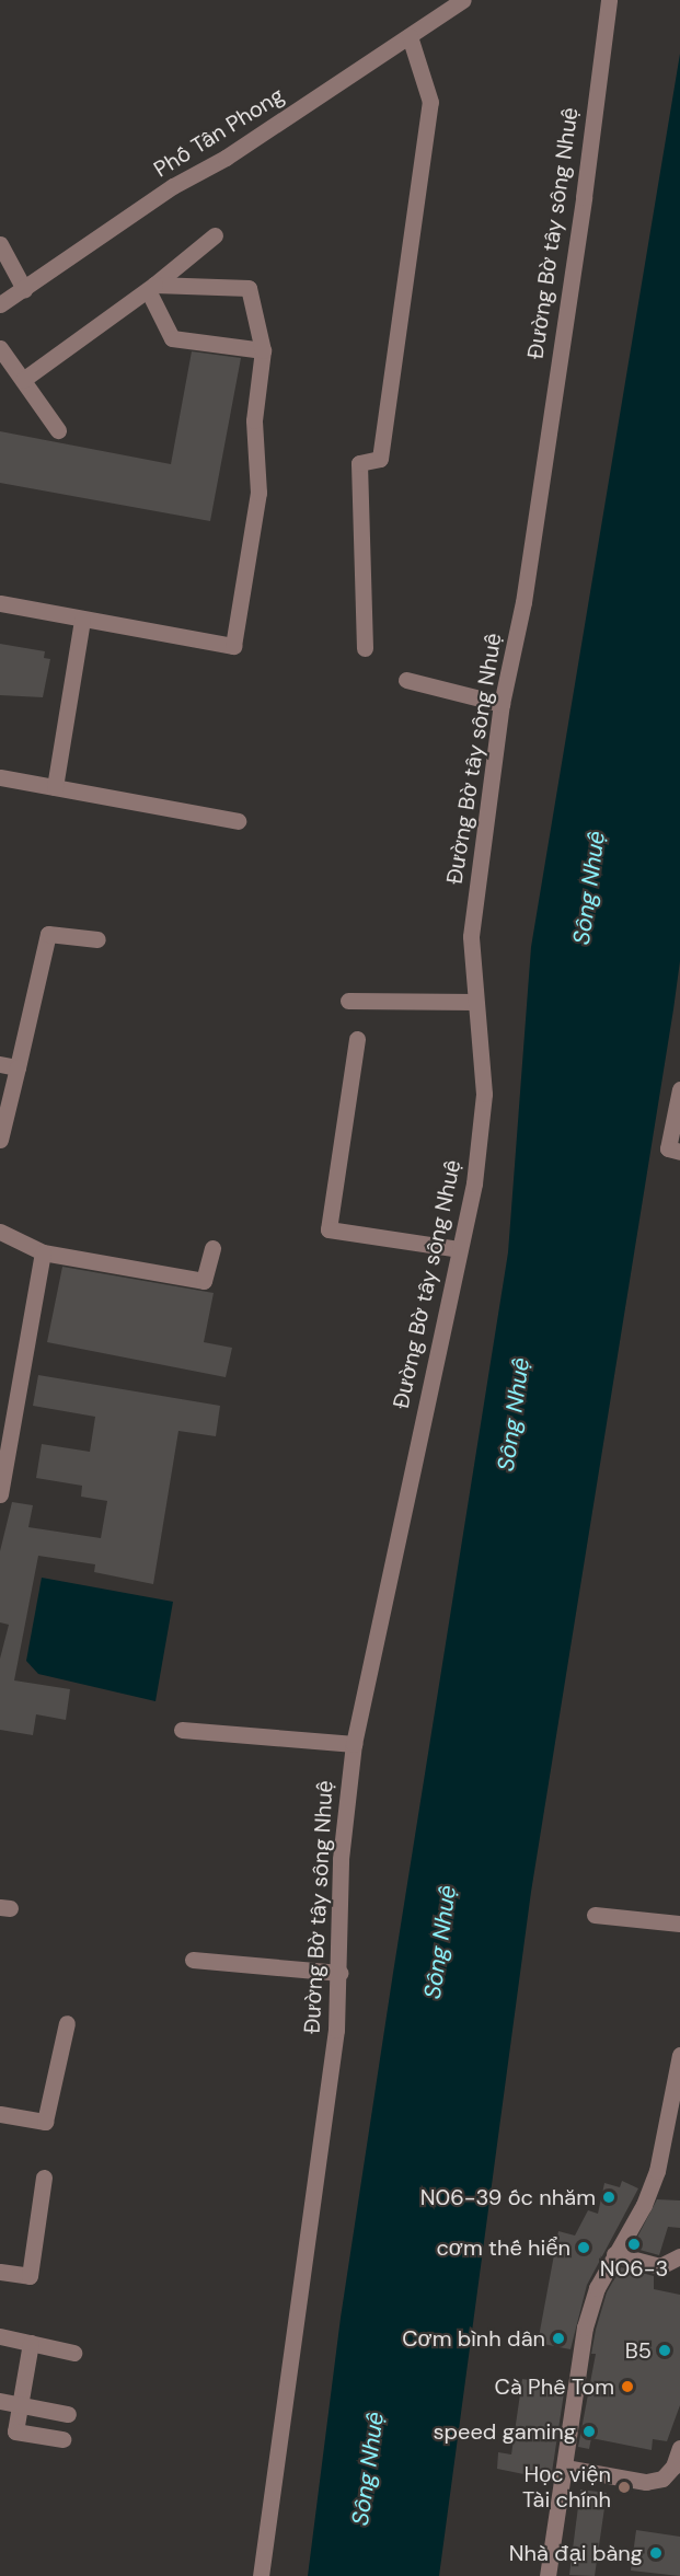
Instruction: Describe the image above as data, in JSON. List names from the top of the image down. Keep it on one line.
{"streets":{"street":["Phố Tân Phong","Đường Bờ tây sông Nhuệ"]},"water":["Sông Nhuệ"],"places":["N06-39 ốc nhăm","N06-3","cơm thế hiển","Cơm bình dân","B5","Cà Phê Tom","speed gaming","Học viện Tài chính","Nhà đại bàng"]}
